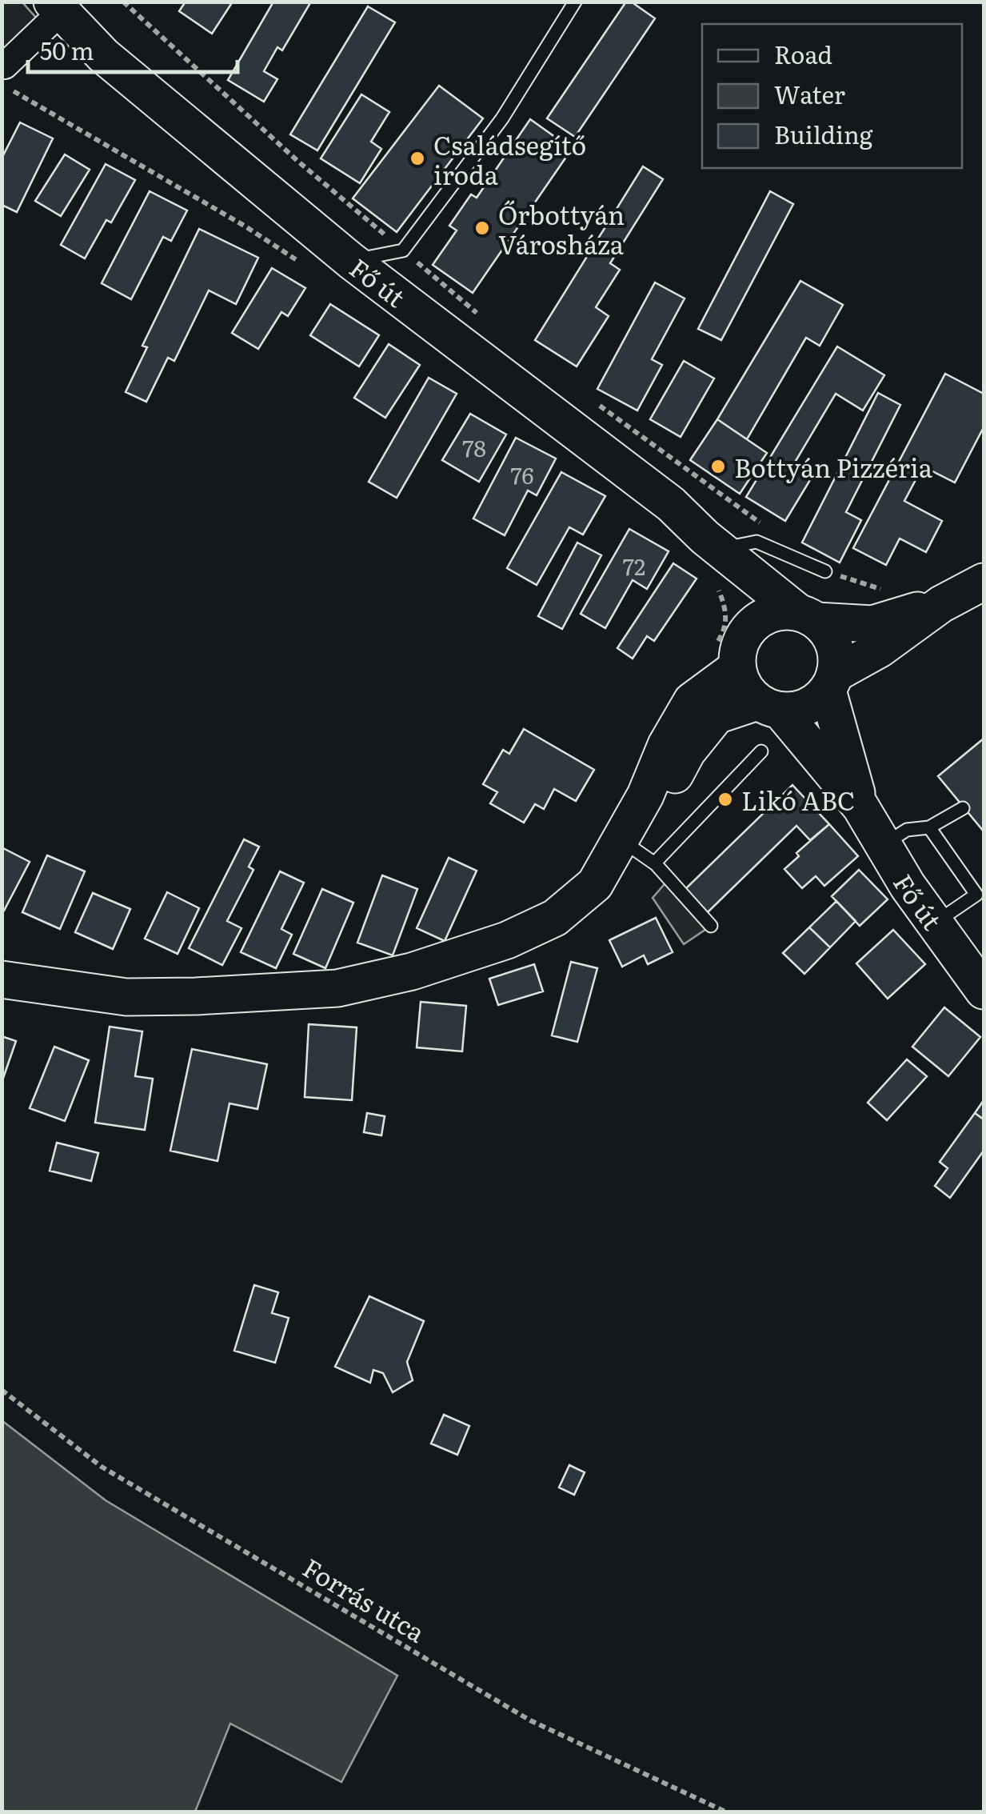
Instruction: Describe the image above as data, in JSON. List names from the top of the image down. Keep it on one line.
{"streets":{"main road":["Fő út"],"path":["Forrás utca"]},"places":["Családsegítő iroda","Őrbottyán Városháza","Bottyán Pizzéria","Likó ABC"],"house_numbers":["78","76","72"],"legend":["Road","Water","Building"],"scale_bar":"50 m"}
